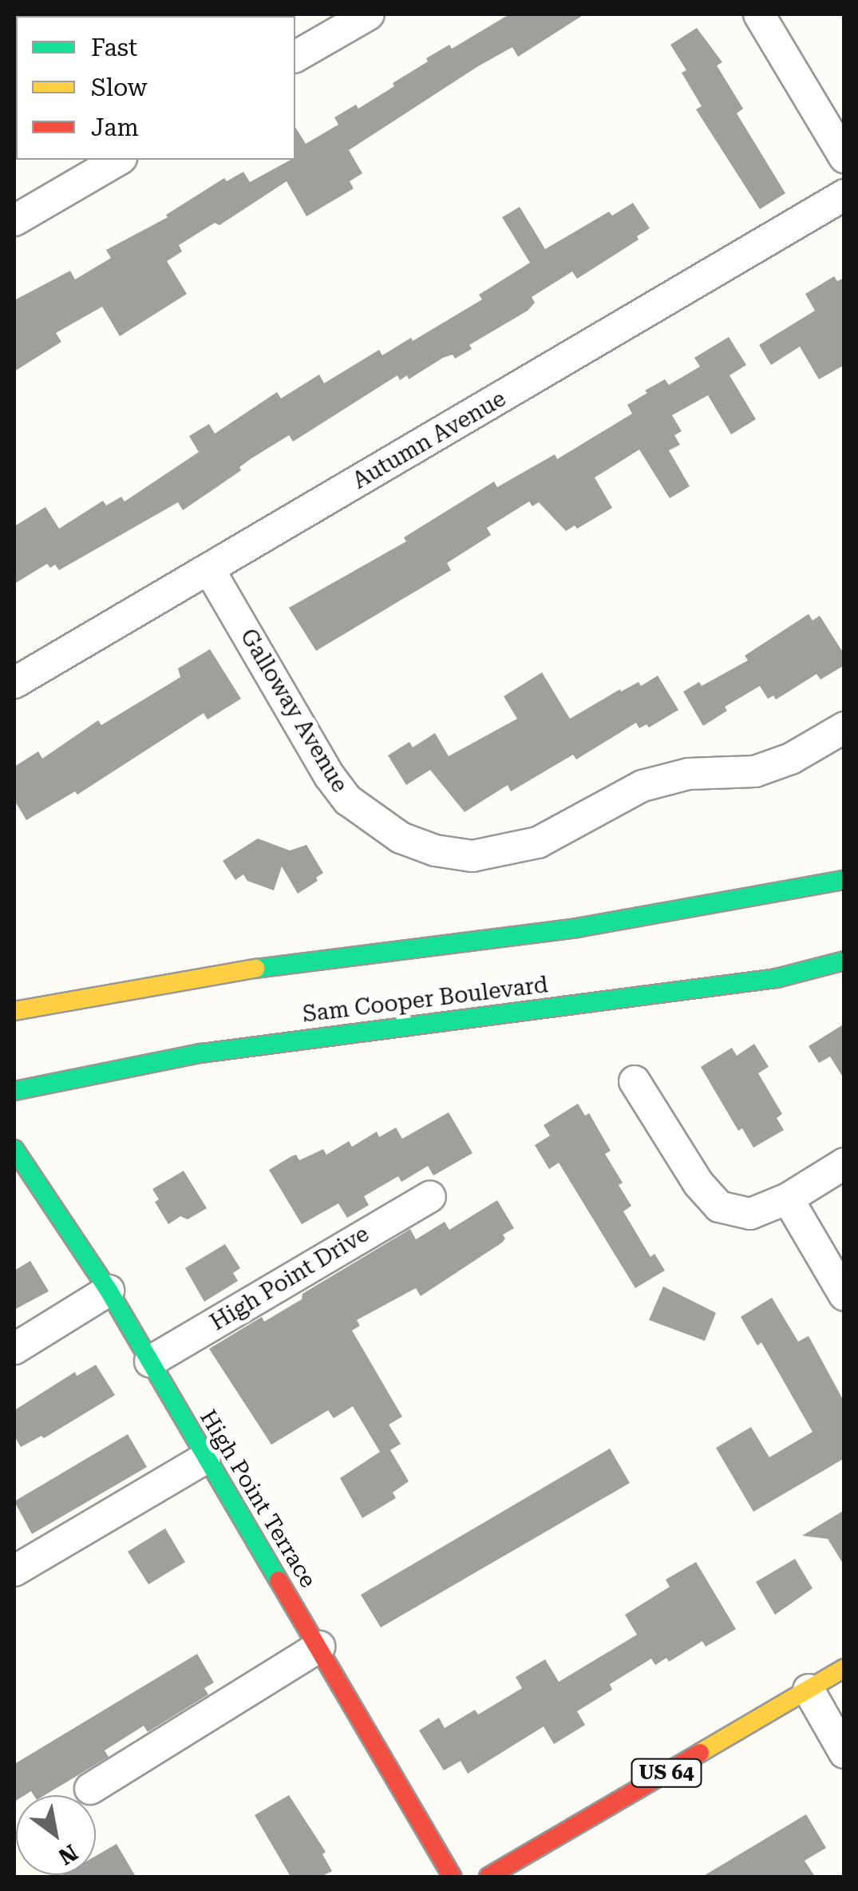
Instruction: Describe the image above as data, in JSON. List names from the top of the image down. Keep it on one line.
{"streets":{"main road":["Sam Cooper Boulevard","High Point Terrace","US 64"],"street":["Autumn Avenue","Galloway Avenue","High Point Drive"]},"crossings":[["Autumn Avenue","Galloway Avenue"],["High Point Drive","High Point Terrace"]],"legend":["Fast","Slow","Jam"],"north":"bottom right"}
